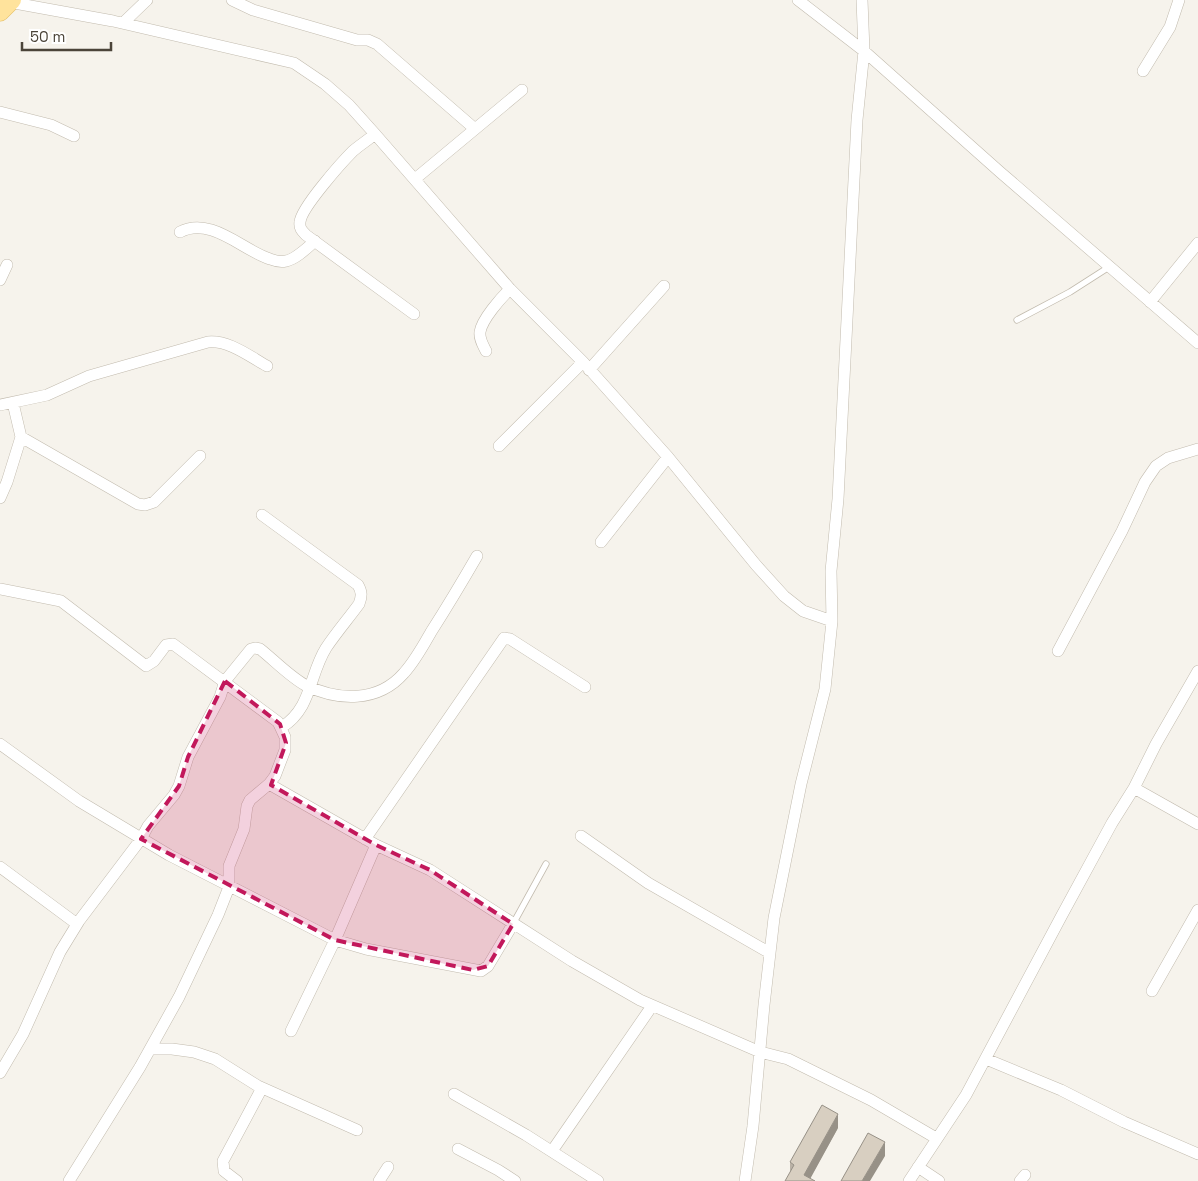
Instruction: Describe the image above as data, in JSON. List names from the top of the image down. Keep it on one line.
{"scale_bar":"50 m"}
